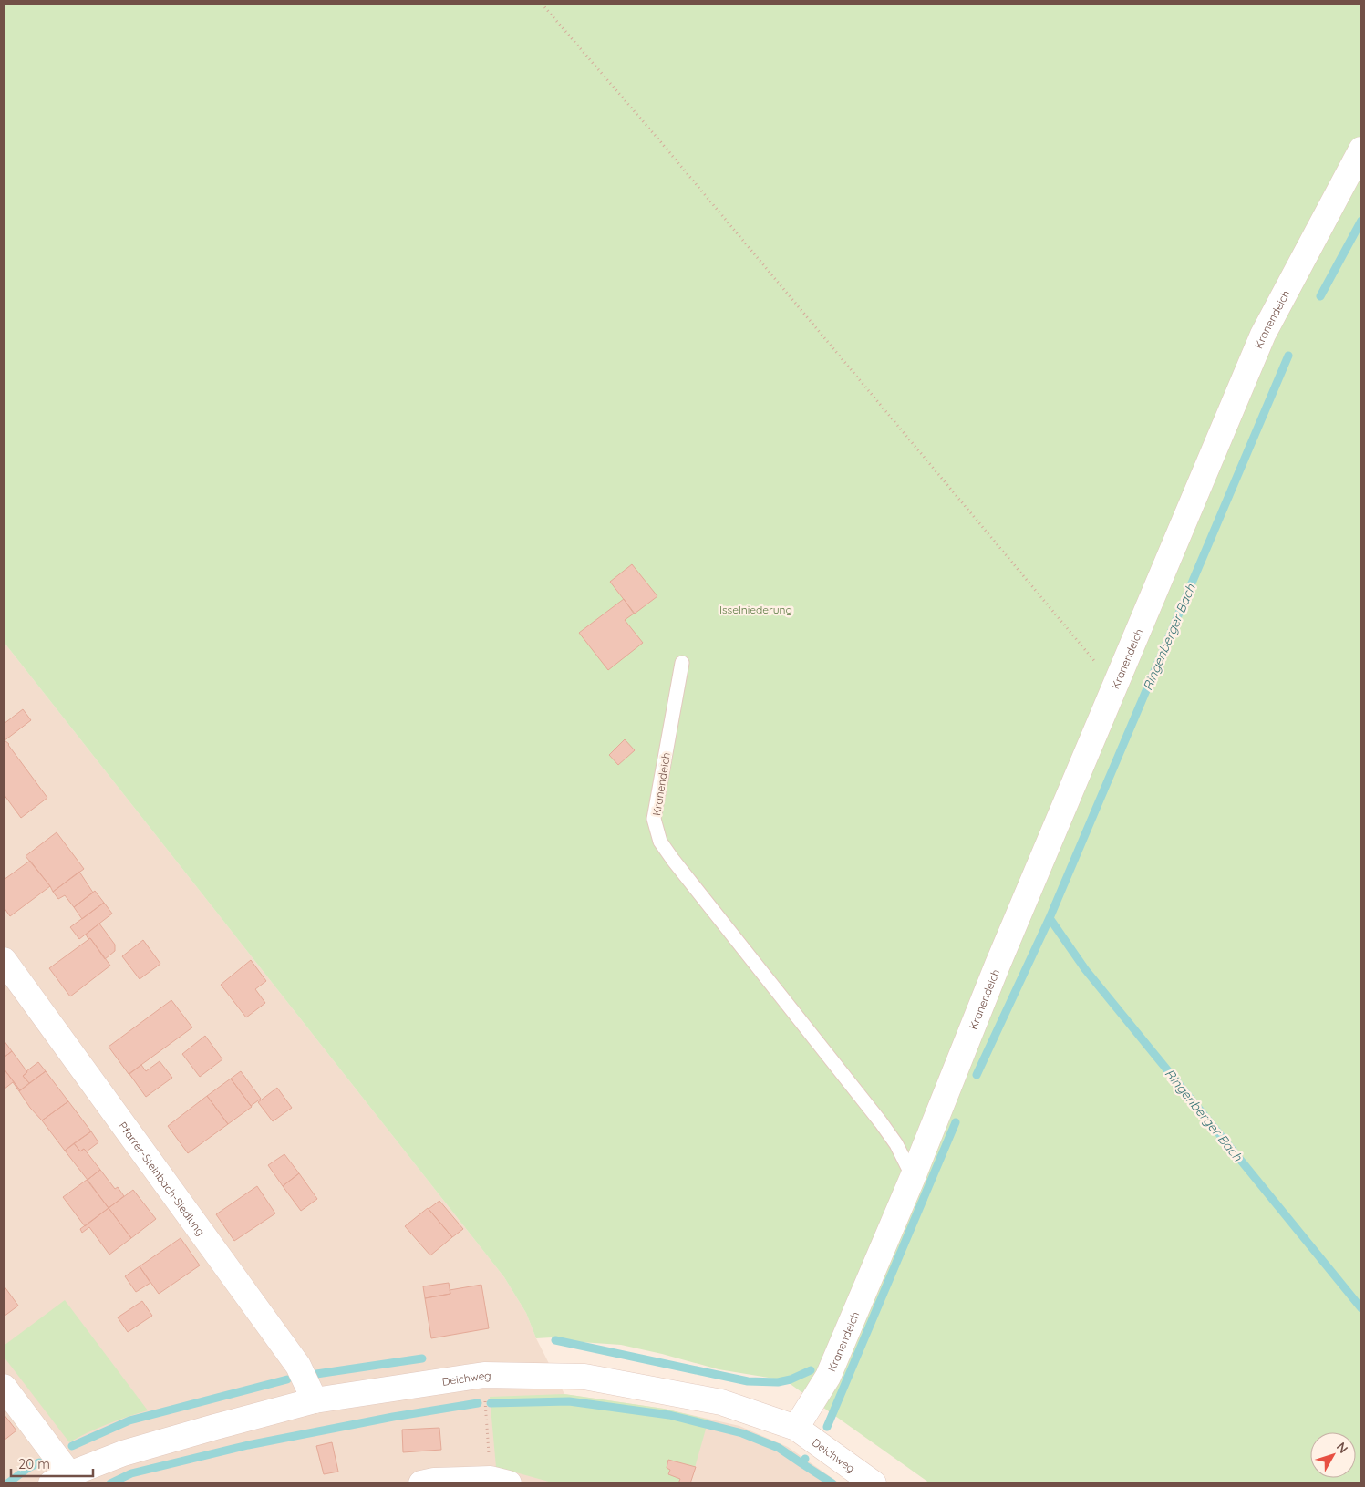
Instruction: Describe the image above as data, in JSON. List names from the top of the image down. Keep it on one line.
{"streets":{"street":["Kranendeich","Pfarrer-Steinbach-Siedlung","Deichweg"]},"crossings":[["Kranendeich","Deichweg"],["Pfarrer-Steinbach-Siedlung","Deichweg"]],"water":["Ringenberger Bach"],"parks":["Isselniederung"],"scale_bar":"20 m","north":"top right"}
